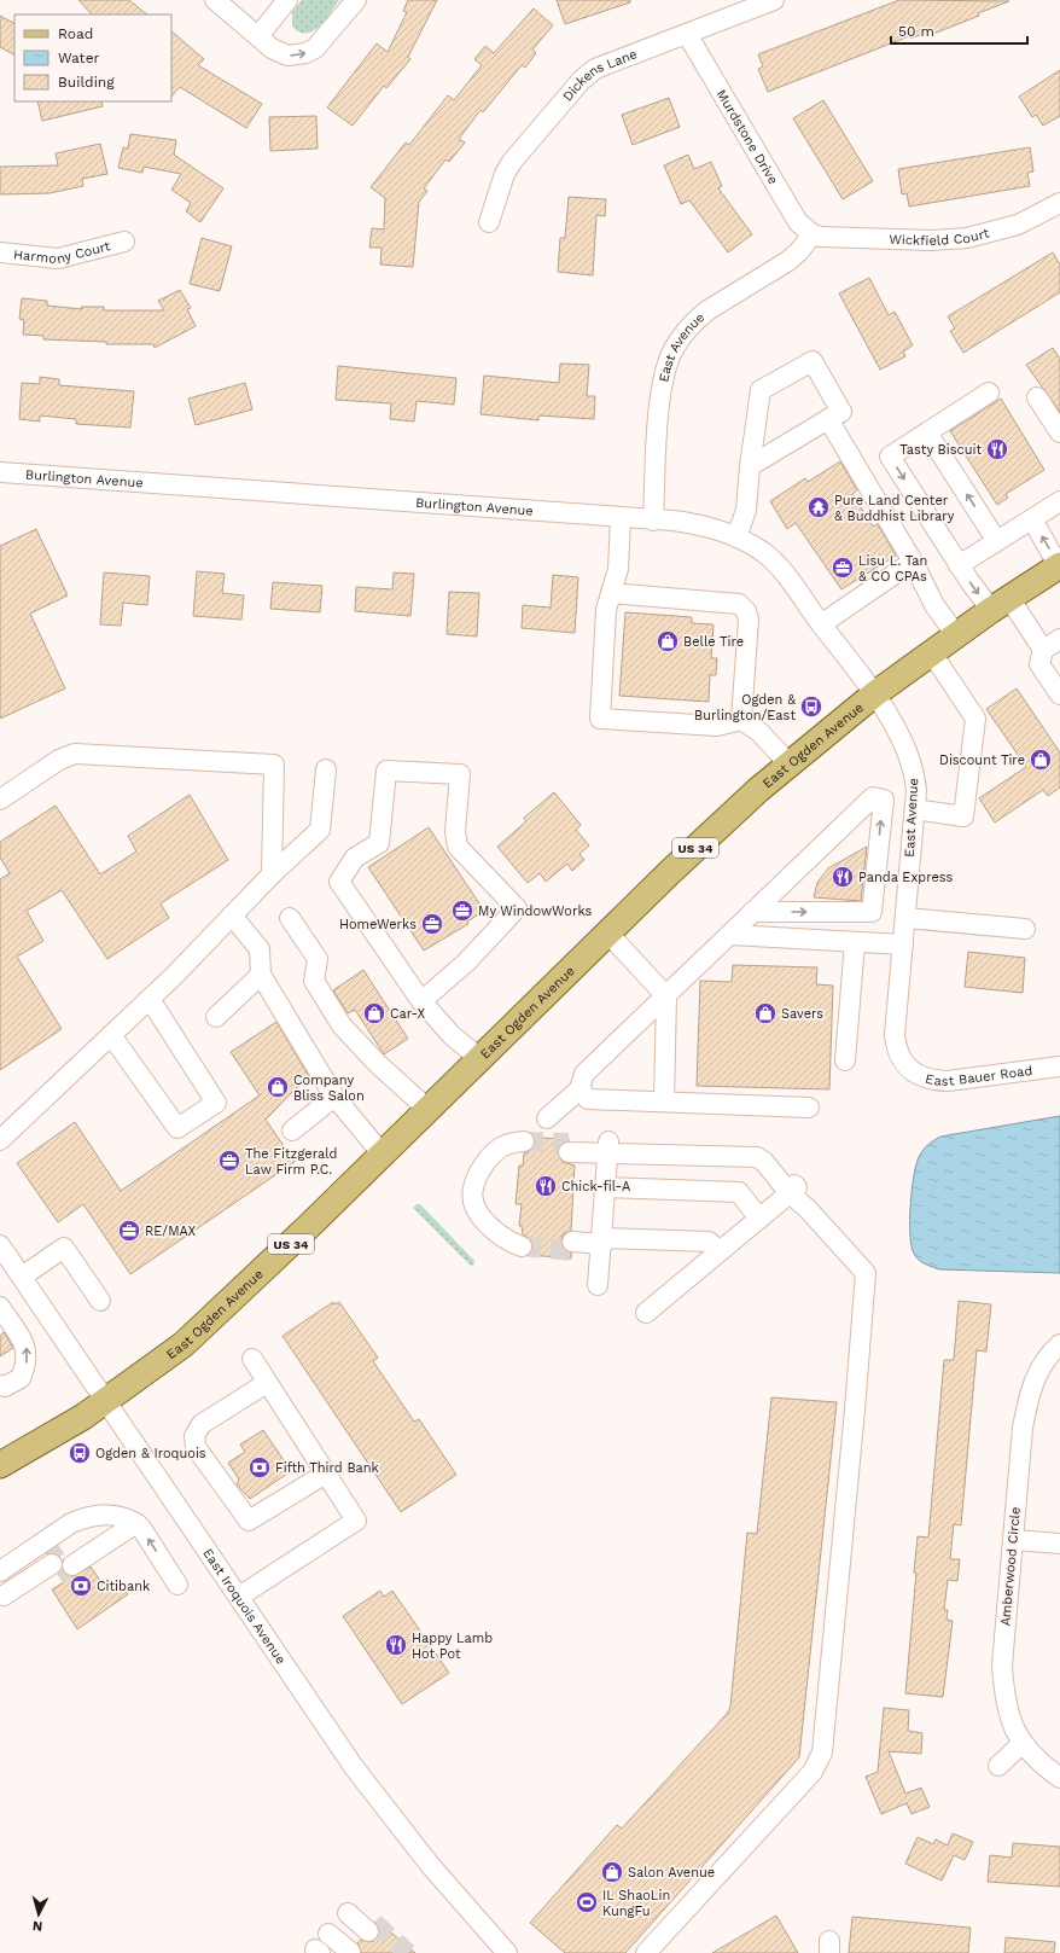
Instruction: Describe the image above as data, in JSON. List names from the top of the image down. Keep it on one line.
{"streets":{"main road":["East Ogden Avenue","US 34"],"street":["Dickens Lane","Murdstone Drive","Wickfield Court","Harmony Court","East Avenue","Burlington Avenue","East Bauer Road","Amberwood Circle","East Iroquois Avenue"]},"crossings":[["Dickens Lane","Murdstone Drive"],["Murdstone Drive","Wickfield Court"],["Murdstone Drive","East Avenue"],["Wickfield Court","East Avenue"],["East Avenue","Burlington Avenue"],["East Avenue","East Ogden Avenue"],["East Avenue","East Bauer Road"],["Burlington Avenue","East Ogden Avenue"],["East Ogden Avenue","East Iroquois Avenue"]],"places":{"restaurant":["Tasty Biscuit","Panda Express","Chick-fil-A","Happy Lamb Hot Pot"],"temple":["Pure Land Center & Buddhist Library"],"office":["Lisu L. Tan & CO CPAs","My WindowWorks","HomeWerks","The Fitzgerald Law Firm P.C.","RE/MAX"],"shop":["Belle Tire","Discount Tire","Car-X","Savers","Company Bliss Salon","Salon Avenue"],"bus stop":["Ogden & Burlington/East","Ogden & Iroquois"],"bank":["Fifth Third Bank","Citibank"],"sports":["IL ShaoLin KungFu"]},"legend":["Road","Water","Building"],"scale_bar":"50 m","north":"bottom"}
